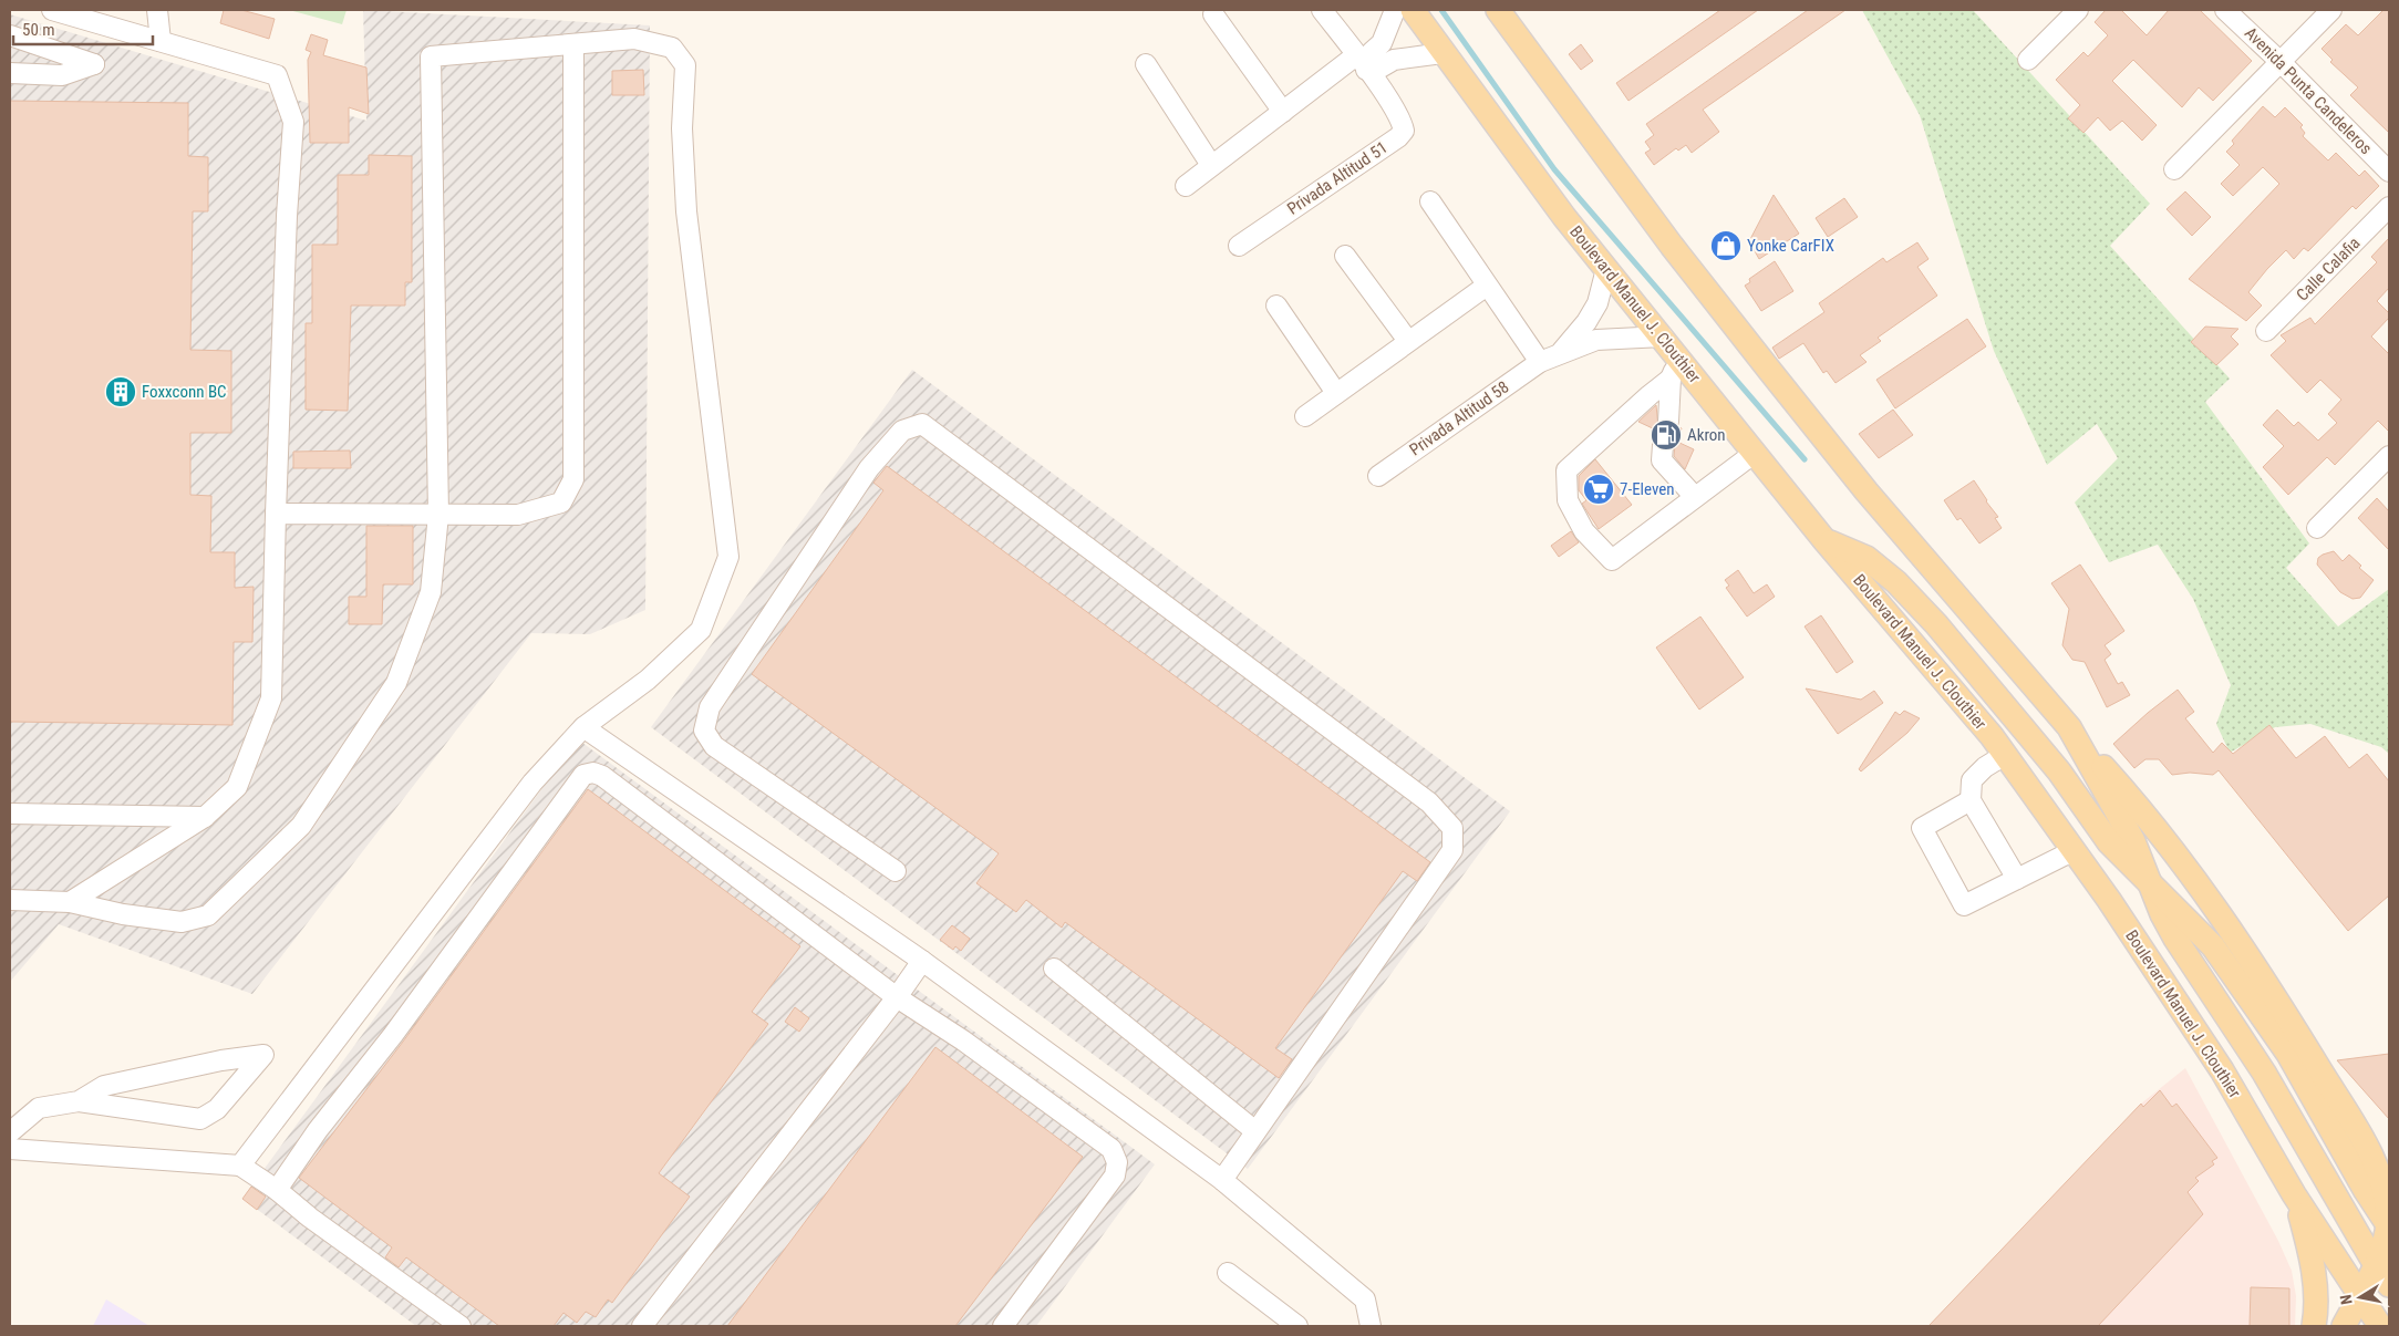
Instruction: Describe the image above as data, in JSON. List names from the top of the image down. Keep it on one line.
{"streets":{"main road":["Boulevard Manuel J. Clouthier"],"street":["Avenida Punta Candeleros","Privada Altitud 51","Calle Calafia","Privada Altitud 58"]},"crossings":[["Boulevard Manuel J. Clouthier","Privada Altitud 58"]],"places":{"shop":["Yonke CarFIX"],"building":["Foxxconn BC"],"fuel station":["Akron"],"supermarket":["7-Eleven"]},"scale_bar":"50 m","north":"left"}
